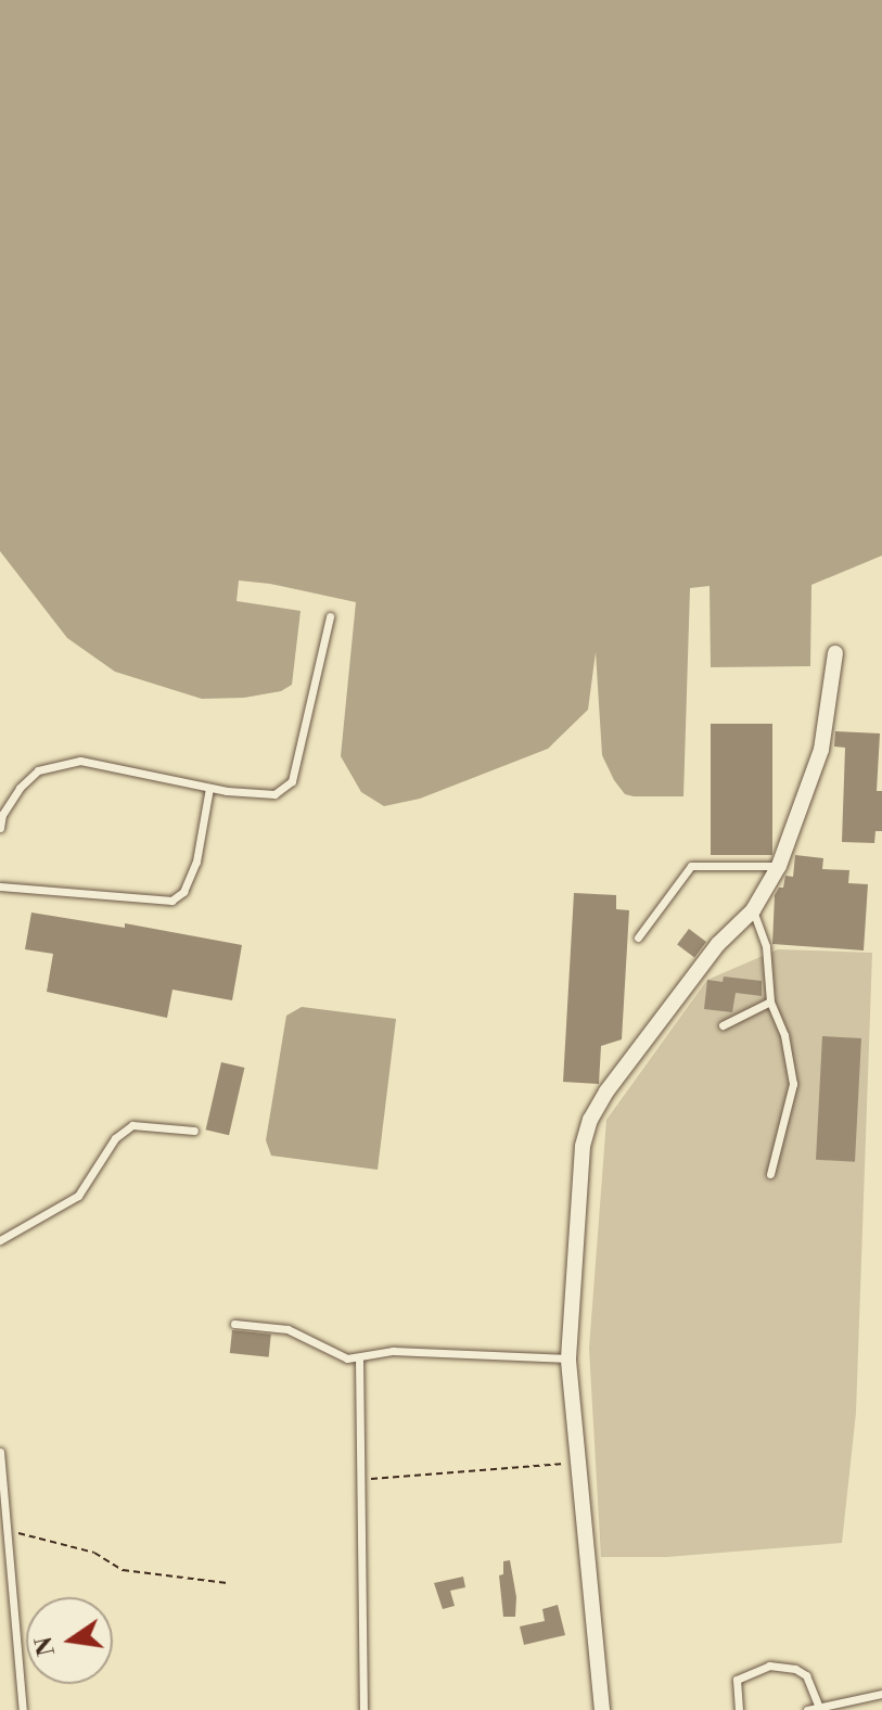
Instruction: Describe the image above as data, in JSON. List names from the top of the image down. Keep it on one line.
{"north":"left"}
